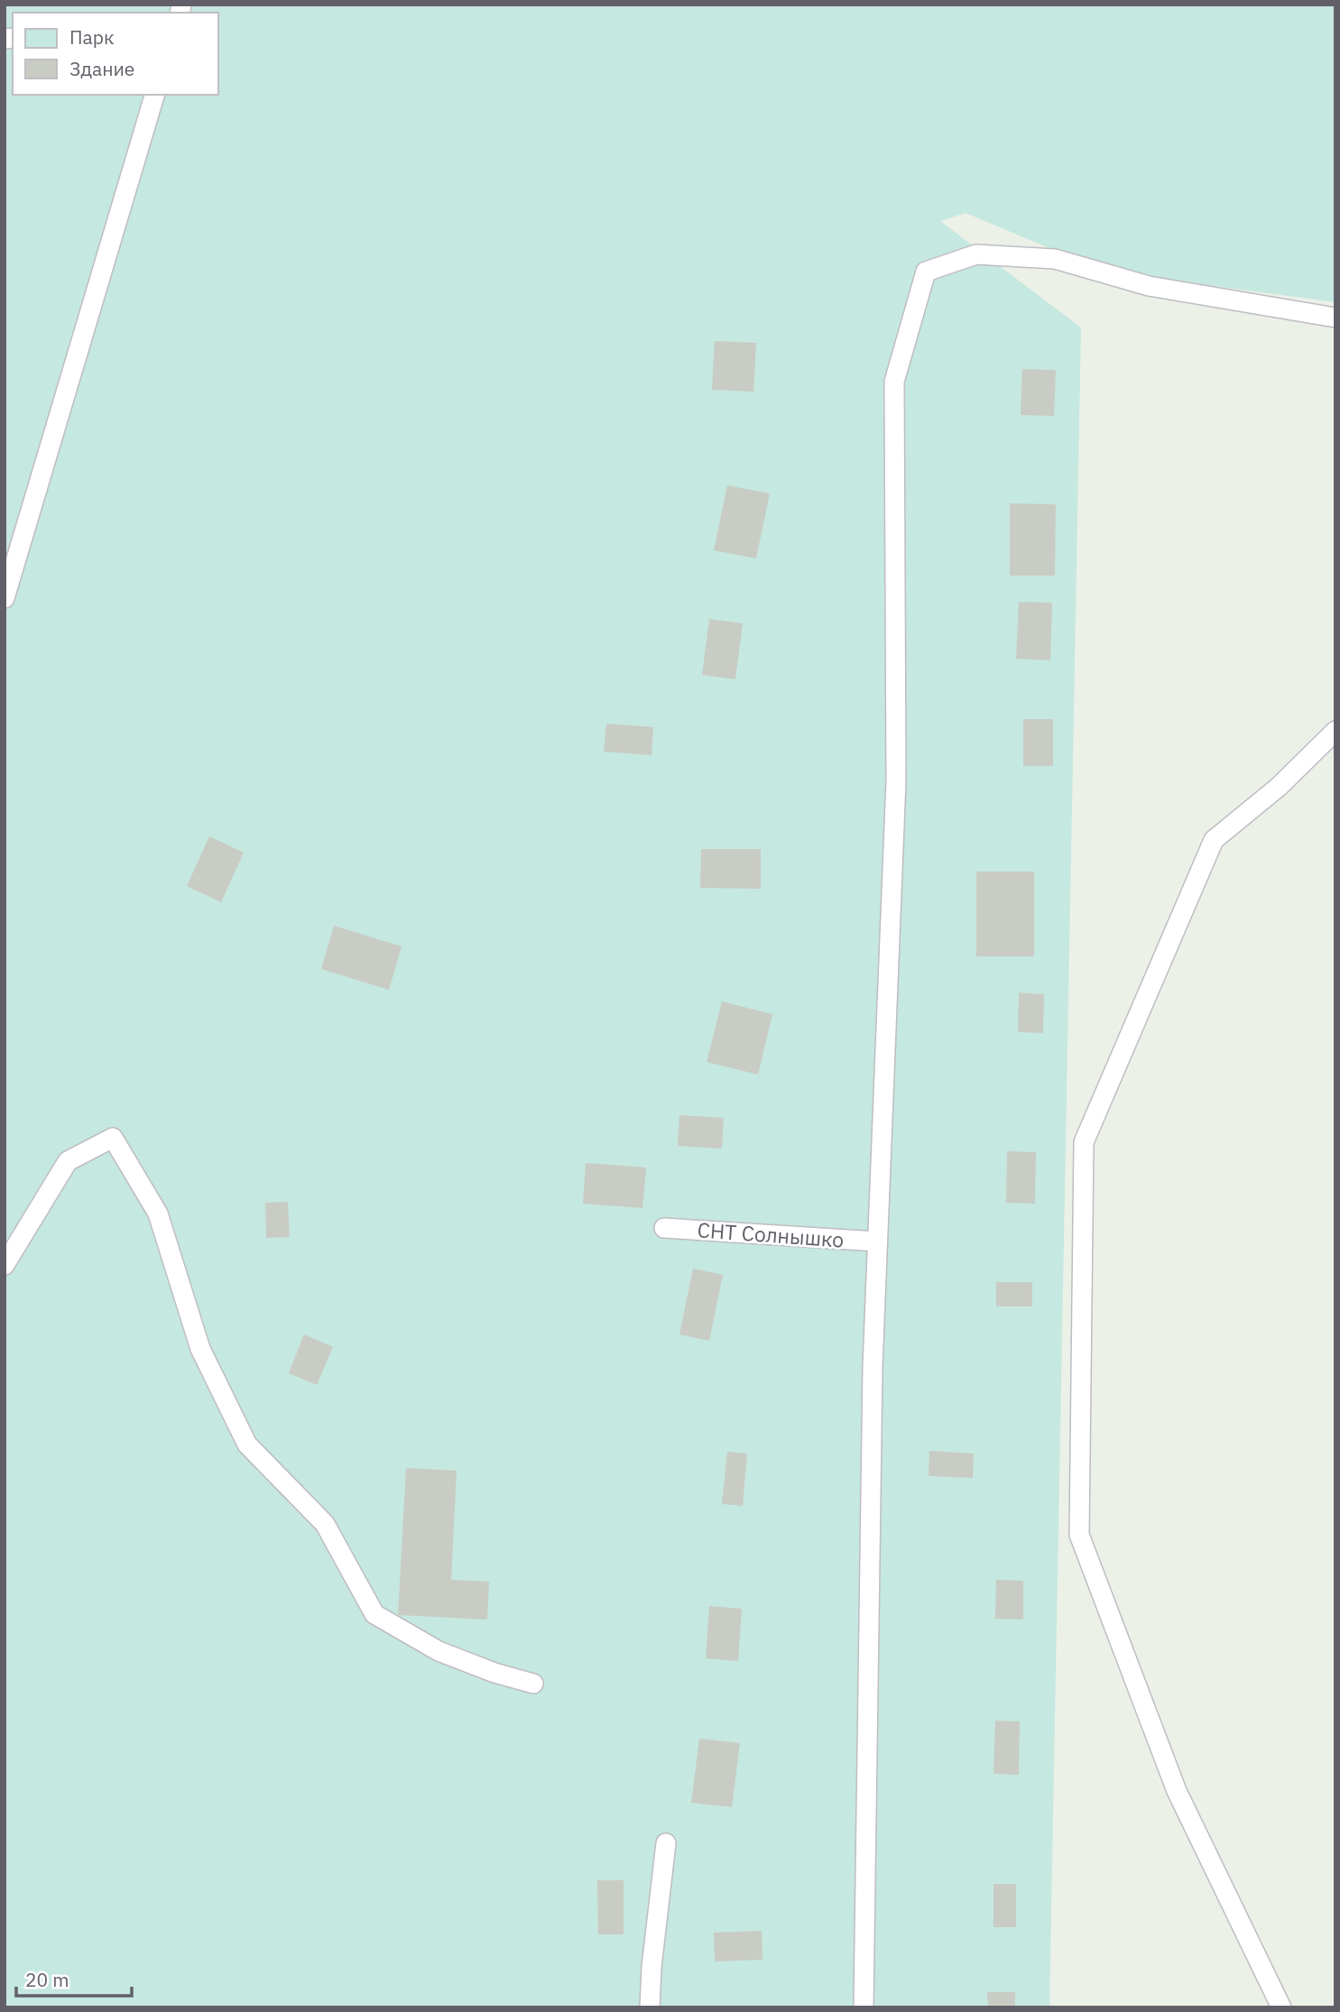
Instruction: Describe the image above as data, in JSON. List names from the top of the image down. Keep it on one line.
{"streets":{"lane":["СНТ Солнышко"]},"legend":["Парк","Здание"],"scale_bar":"20 m"}
